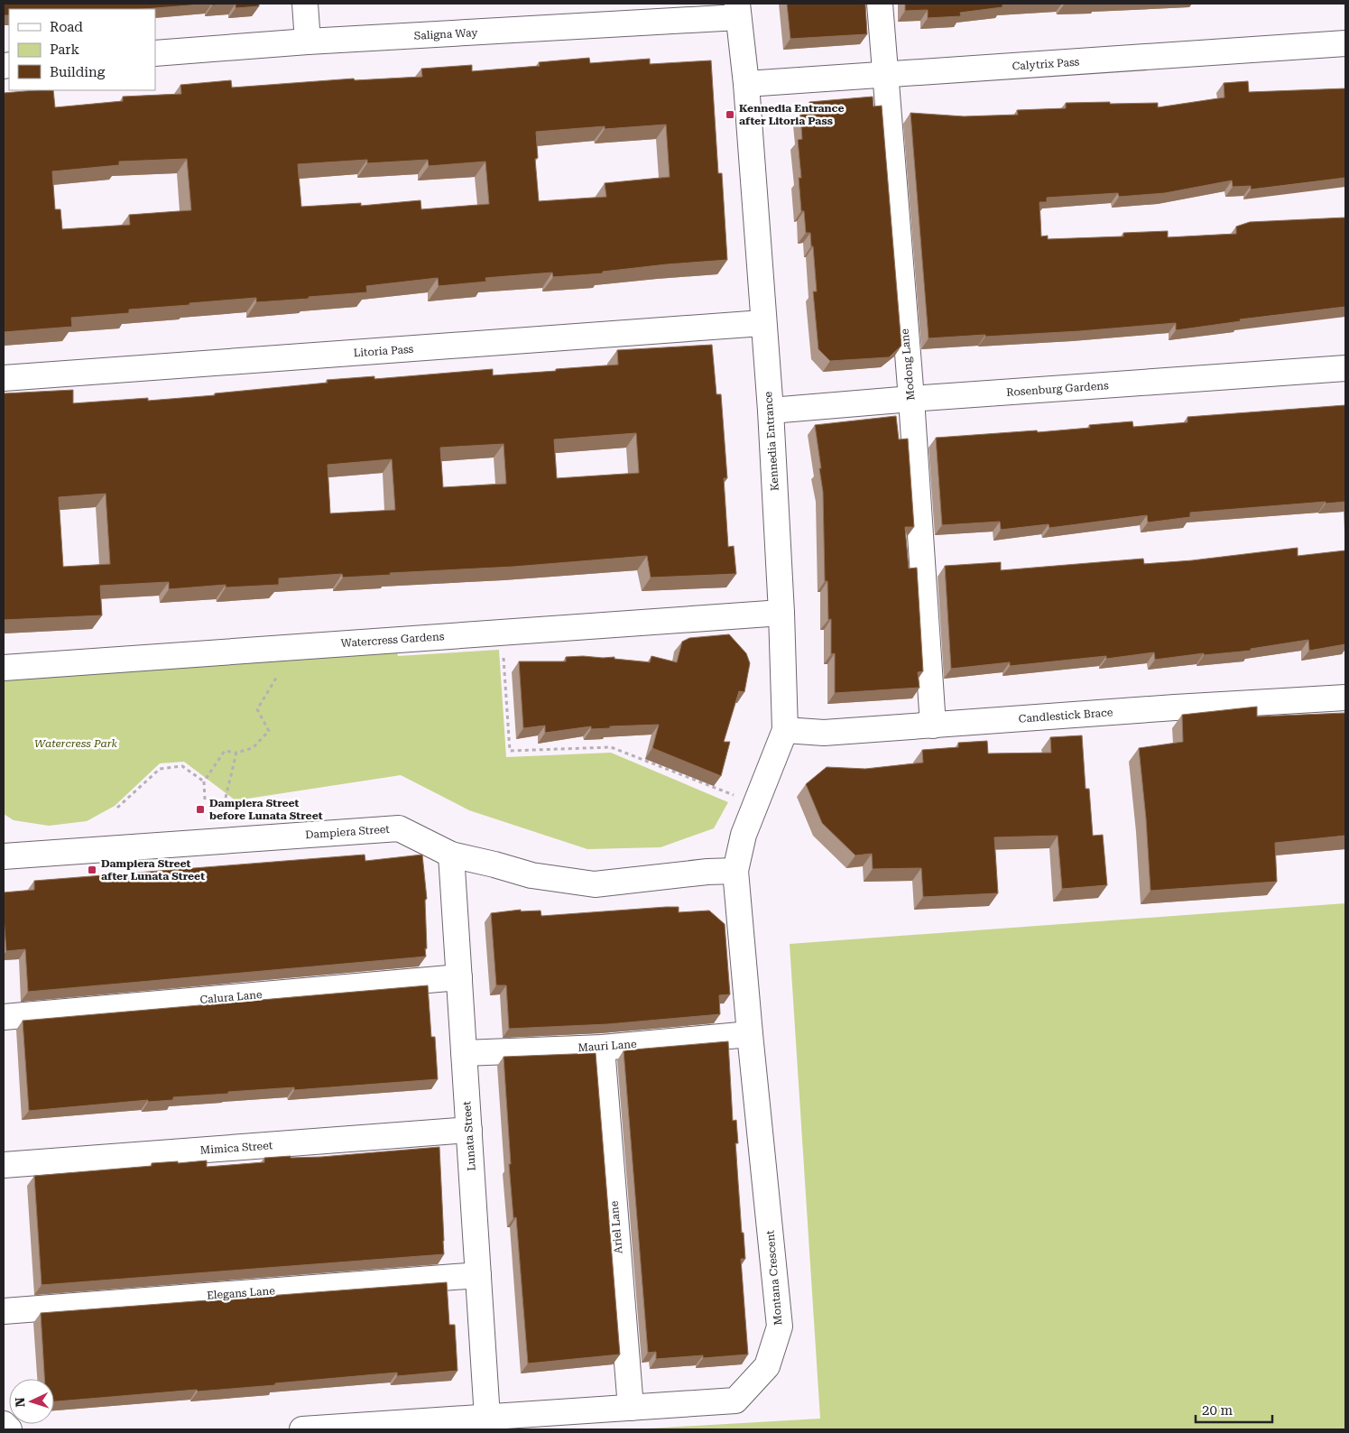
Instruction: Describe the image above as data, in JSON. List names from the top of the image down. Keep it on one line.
{"streets":{"street":["Saligna Way","Calytrix Pass","Litoria Pass","Modong Lane","Rosenburg Gardens","Kennedia Entrance","Watercress Gardens","Candlestick Brace","Dampiera Street","Calura Lane","Mauri Lane","Lunata Street","Mimica Street","Ariel Lane","Montana Crescent","Elegans Lane"]},"crossings":[["Saligna Way","Kennedia Entrance"],["Calytrix Pass","Modong Lane"],["Calytrix Pass","Kennedia Entrance"],["Litoria Pass","Kennedia Entrance"],["Modong Lane","Rosenburg Gardens"],["Modong Lane","Candlestick Brace"],["Rosenburg Gardens","Kennedia Entrance"],["Kennedia Entrance","Watercress Gardens"],["Kennedia Entrance","Candlestick Brace"],["Kennedia Entrance","Dampiera Street"],["Kennedia Entrance","Montana Crescent"],["Dampiera Street","Lunata Street"],["Dampiera Street","Montana Crescent"],["Calura Lane","Lunata Street"],["Mauri Lane","Lunata Street"],["Mauri Lane","Ariel Lane"],["Mauri Lane","Montana Crescent"],["Lunata Street","Mimica Street"],["Lunata Street","Montana Crescent"],["Lunata Street","Elegans Lane"],["Ariel Lane","Montana Crescent"]],"parks":["Watercress Park"],"places":{"transit":["Kennedia Entrance after Litoria Pass","Dampiera Street before Lunata Street","Dampiera Street after Lunata Street"]},"legend":["Road","Park","Building"],"scale_bar":"20 m","north":"left"}
